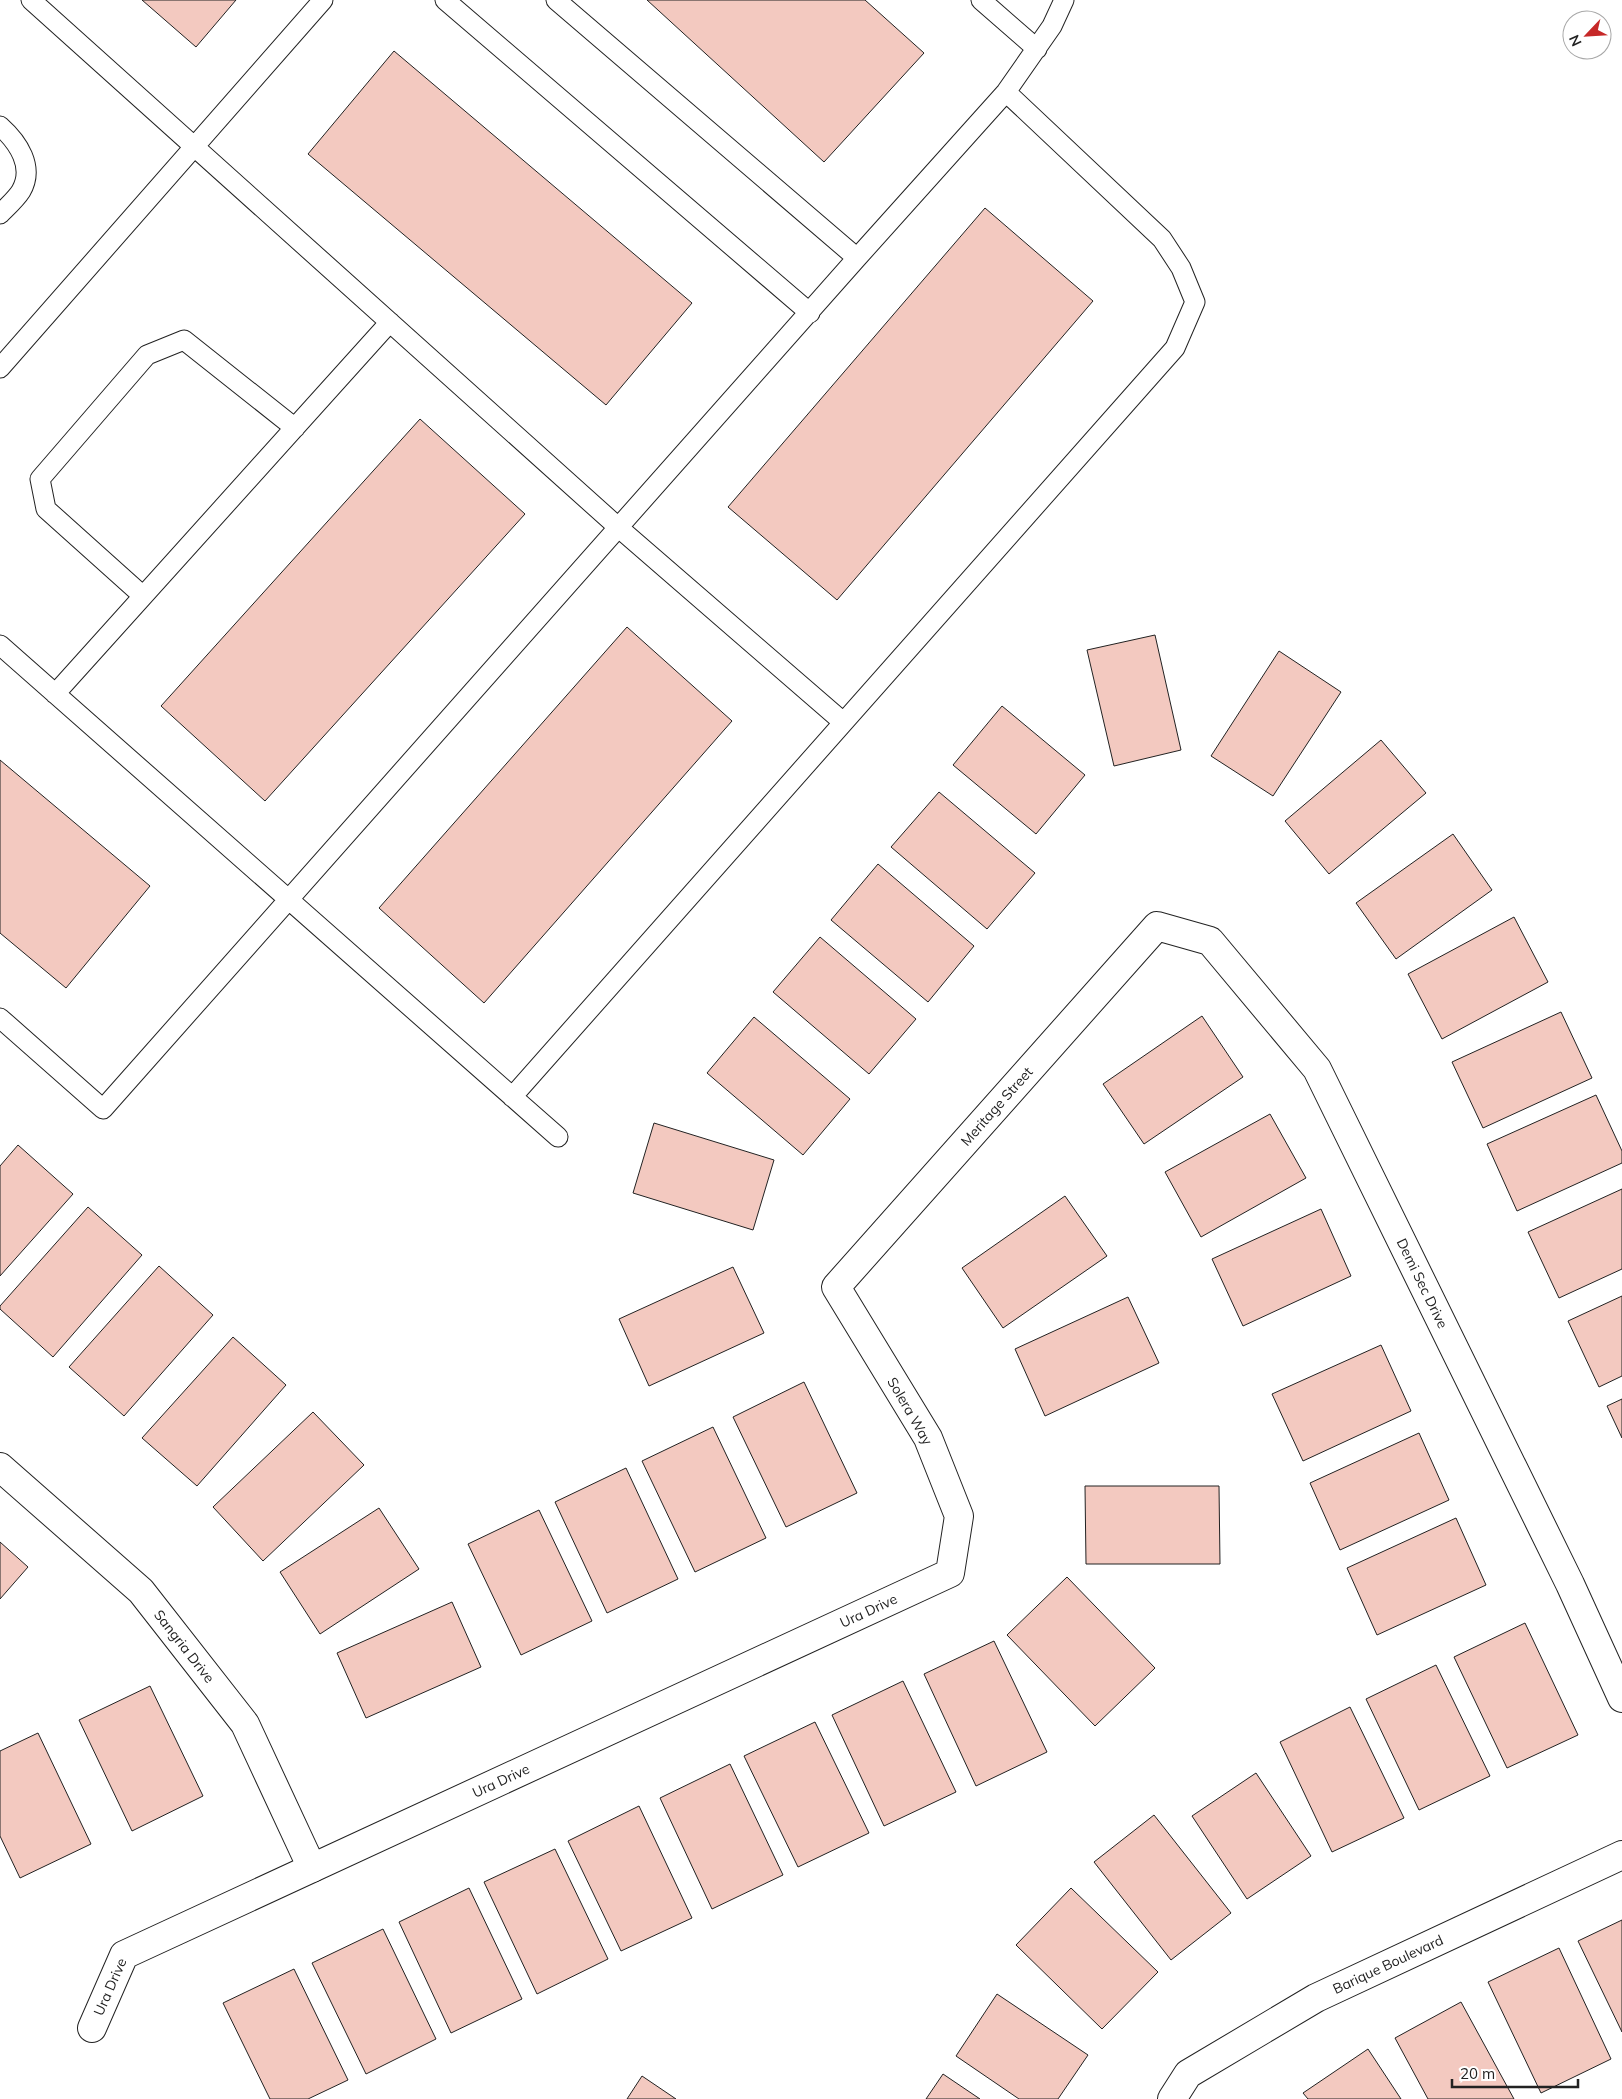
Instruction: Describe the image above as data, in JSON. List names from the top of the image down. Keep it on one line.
{"streets":{"street":["Meritage Street","Demi Sec Drive","Solera Way","Ura Drive","Sangria Drive","Barique Boulevard"]},"crossings":[["Meritage Street","Demi Sec Drive"],["Meritage Street","Solera Way"],["Solera Way","Ura Drive"],["Ura Drive","Sangria Drive"]],"scale_bar":"20 m","north":"bottom left"}
